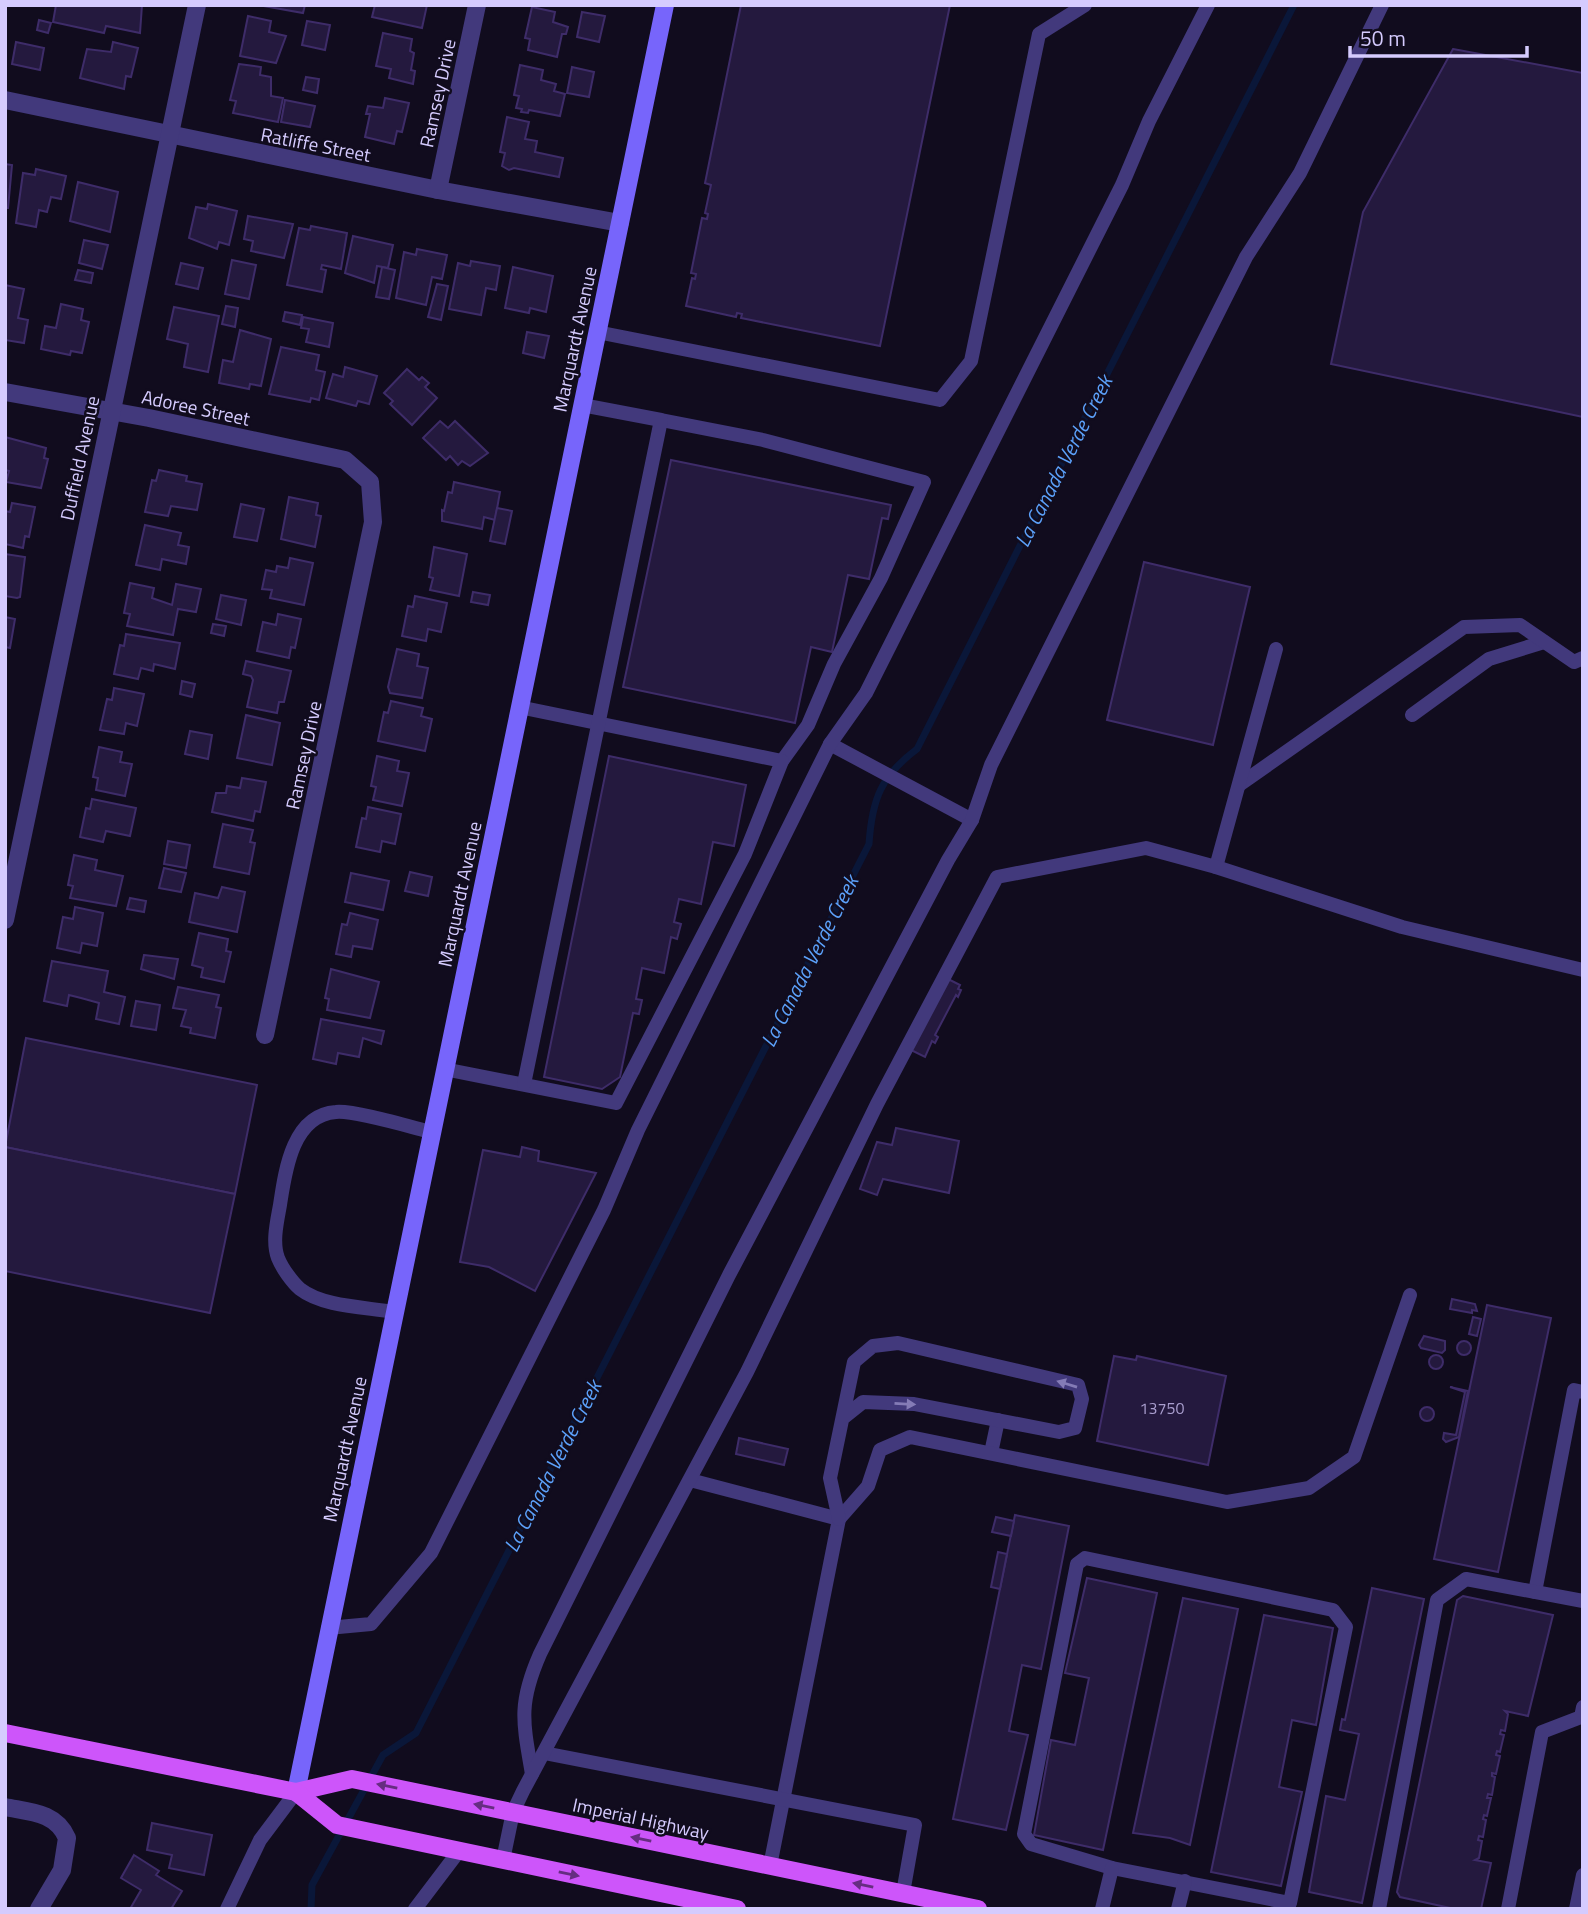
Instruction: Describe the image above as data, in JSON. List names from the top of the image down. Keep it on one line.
{"streets":{"main road":["Imperial Highway"],"street":["Ramsey Drive","Ratliffe Street","Marquardt Avenue","Adoree Street","Duffield Avenue"]},"crossings":[["Ramsey Drive","Ratliffe Street"],["Ramsey Drive","Adoree Street"],["Ratliffe Street","Marquardt Avenue"],["Ratliffe Street","Duffield Avenue"],["Marquardt Avenue","Imperial Highway"],["Adoree Street","Duffield Avenue"]],"water":["La Canada Verde Creek"],"house_numbers":["13750"],"scale_bar":"50 m"}
